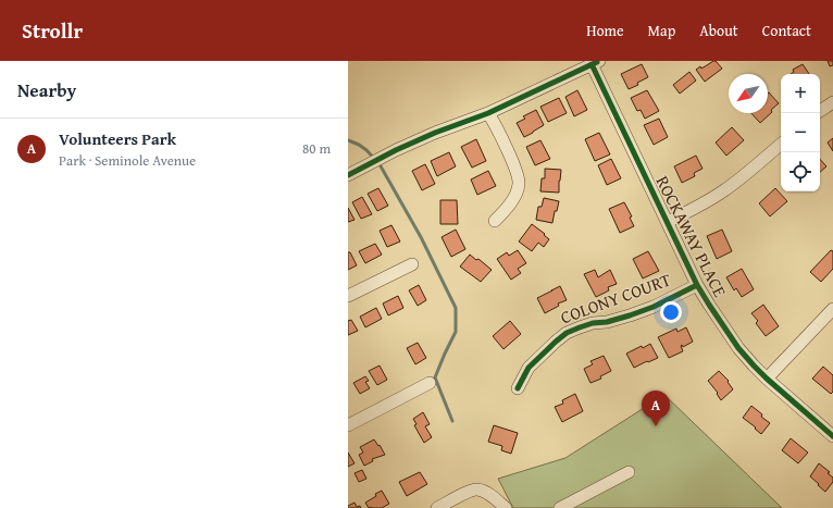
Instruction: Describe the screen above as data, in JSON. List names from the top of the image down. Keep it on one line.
{"streets":{"street":["ROCKAWAY PLACE","COLONY COURT"]},"crossings":[["ROCKAWAY PLACE","COLONY COURT"]],"north":"bottom left","page":{"header":"Strollr","nav":["Home","Map","About","Contact"],"heading":"Nearby","map_buttons":["+","−"],"list":[{"mark":"A","name":"Volunteers Park","note":"Park · Seminole Avenue","value":"80 m"}],"pins":"A"}}
